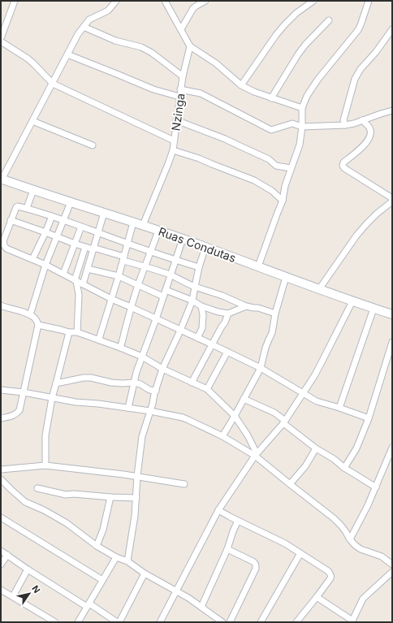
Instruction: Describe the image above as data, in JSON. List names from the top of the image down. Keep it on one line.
{"streets":{"street":["Nzinga","Ruas Condutas"]},"crossings":[["Nzinga","Ruas Condutas"]],"north":"top right"}
